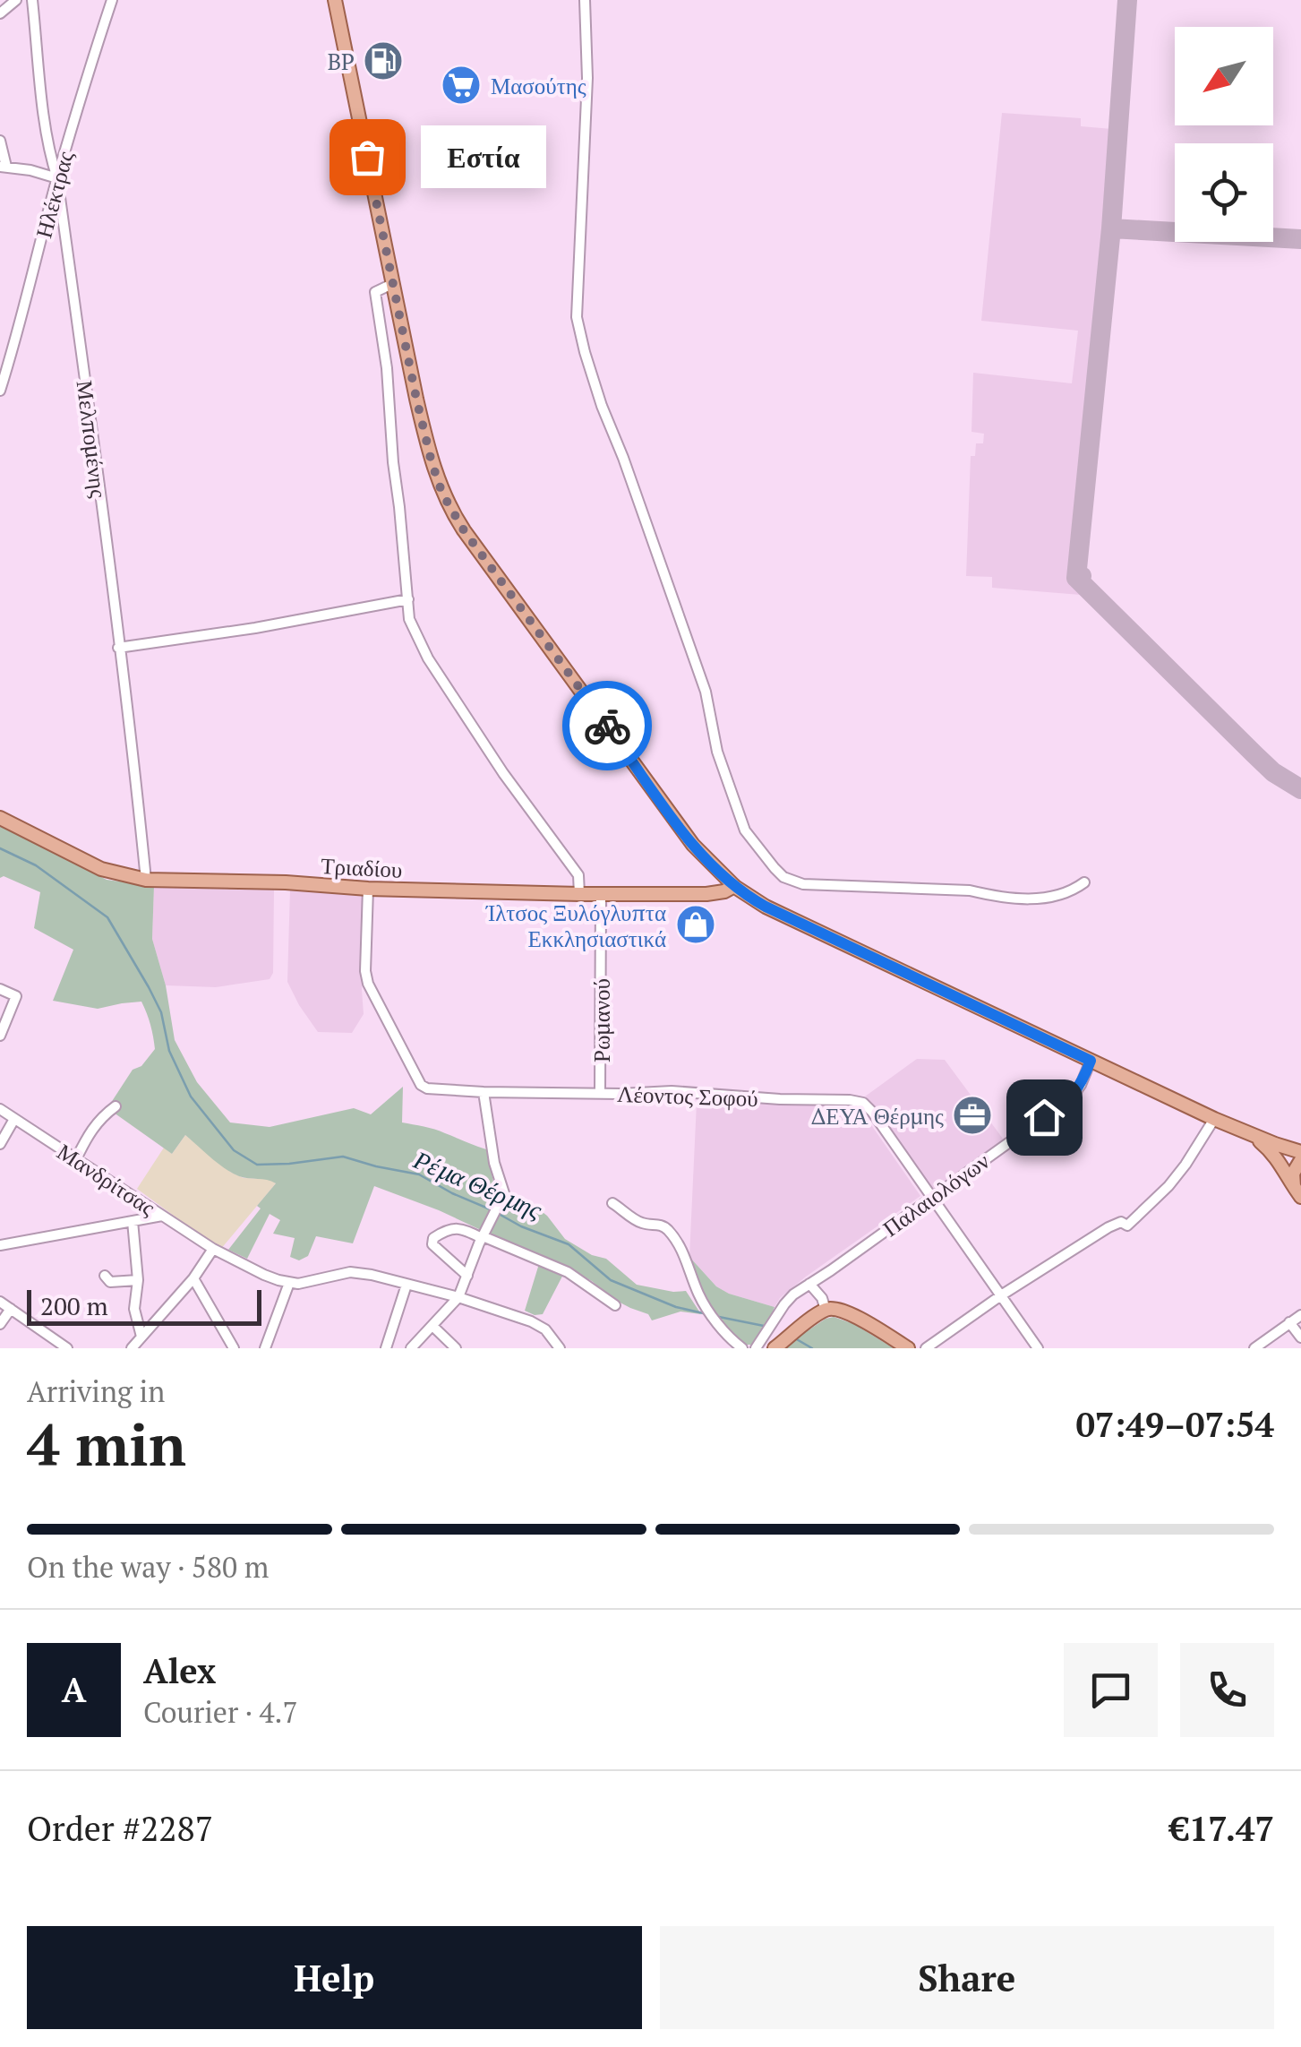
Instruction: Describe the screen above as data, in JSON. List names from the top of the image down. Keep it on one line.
{"streets":{"main road":["Τριαδίου"],"street":["Ηλέκτρας","Μελπομένης","Ρωμανού","Λέοντος Σοφού","Μανδρίτσας","Παλαιολόγων"]},"crossings":[["Ηλέκτρας","Μελπομένης"],["Μελπομένης","Τριαδίου"],["Τριαδίου","Ρωμανού"],["Τριαδίου","Λέοντος Σοφού"],["Ρωμανού","Λέοντος Σοφού"],["Λέοντος Σοφού","Παλαιολόγων"]],"water":["Ρέμα Θέρμης"],"places":{"fuel station":["BP"],"supermarket":["Μασούτης"],"other":["Εστία"],"shop":["Ίλτσος Ξυλόγλυπτα Εκκλησιαστικά"],"office":["ΔΕΥΑ Θέρμης"]},"scale_bar":"200 m","north":"bottom left","page":{"bubble":"Εστία","scale":"200 m","heading":["4 min","Arriving in","07:49–07:54"],"panel":["Alex","Courier · 4.7","Order #2287","€17.47"],"bar":"On the way · 580 m","round":"A","buttons":["Help","Share"]}}
